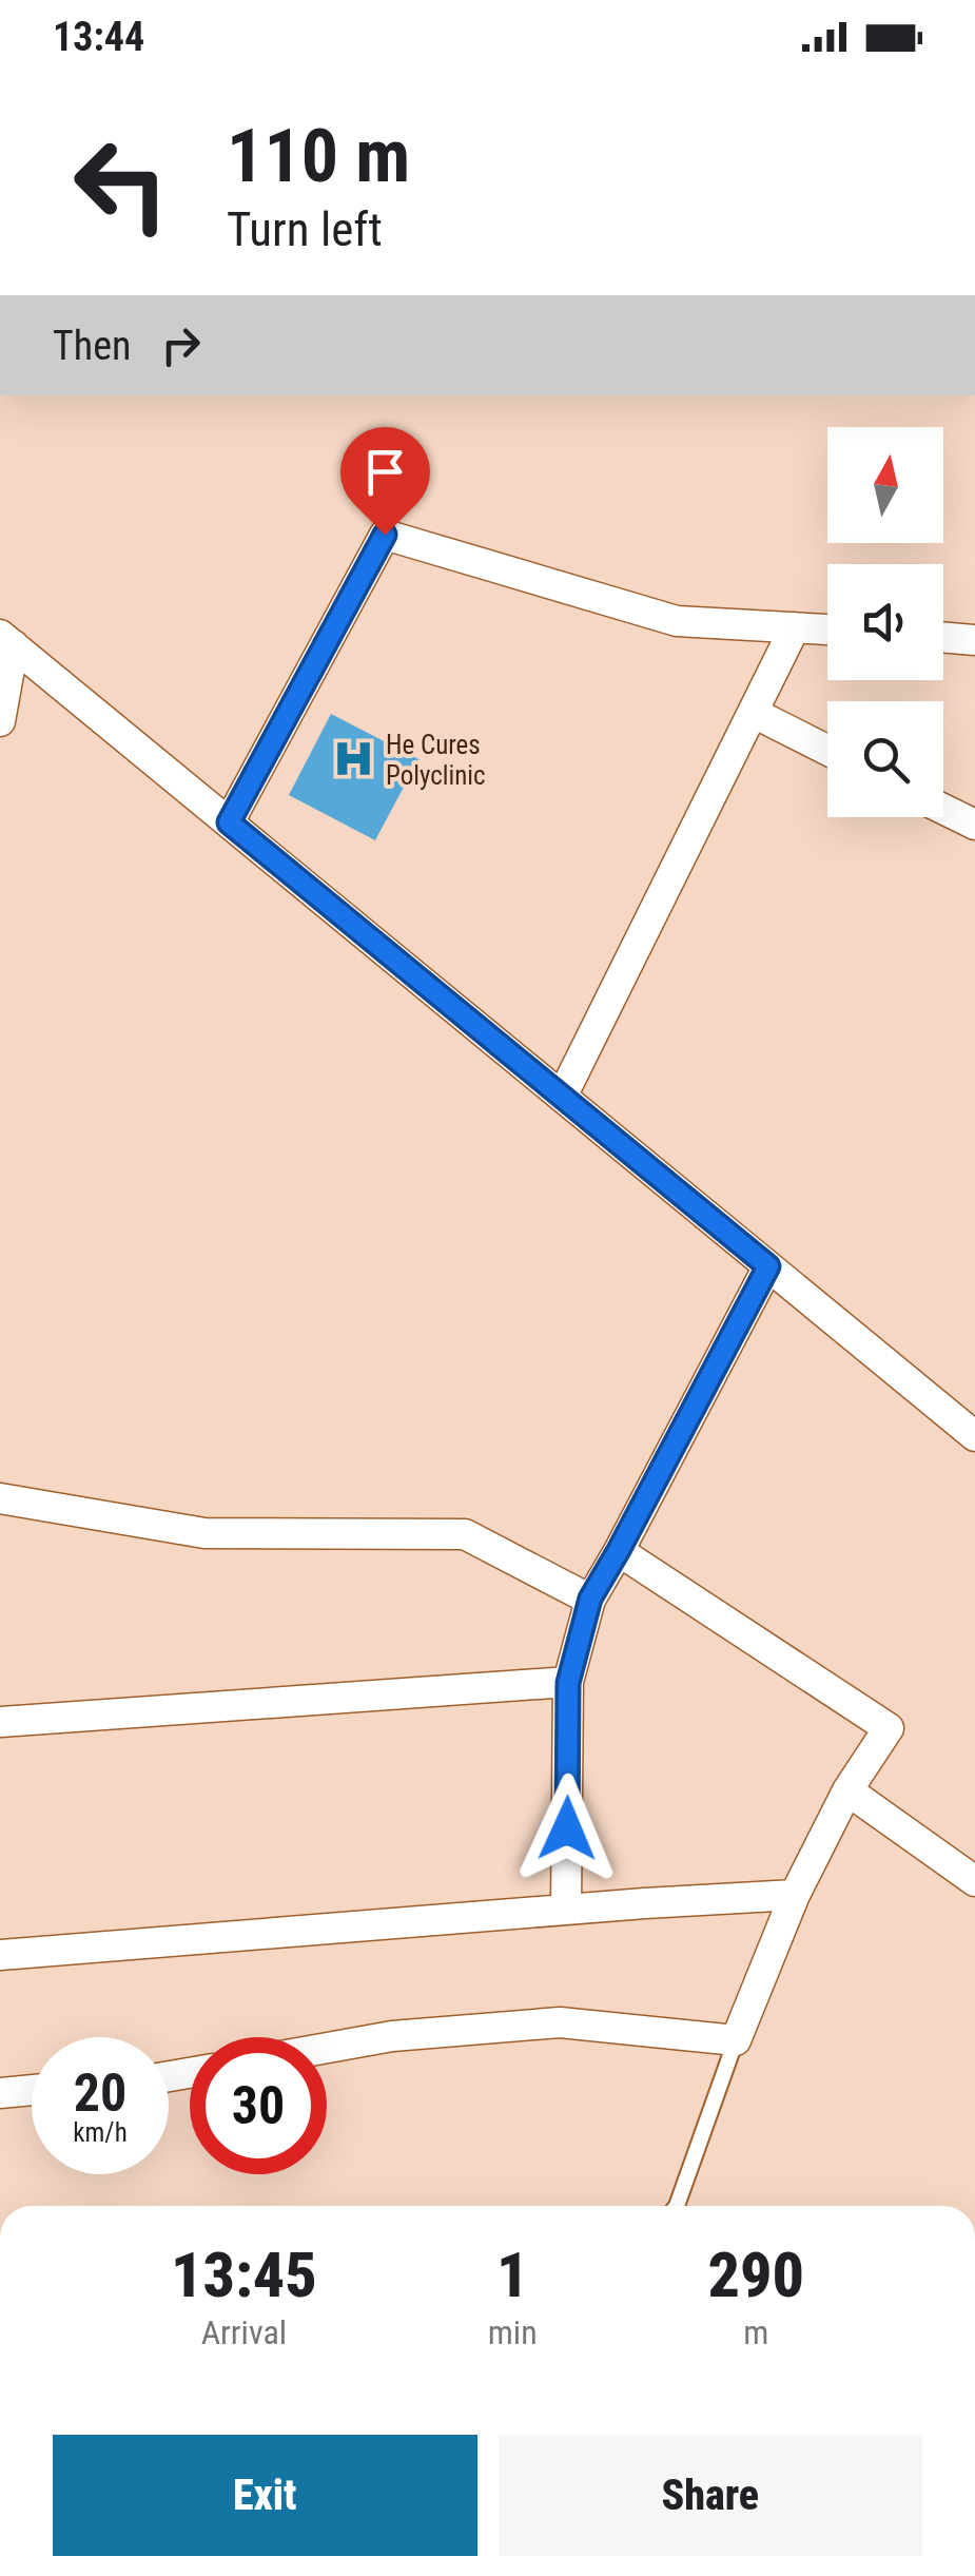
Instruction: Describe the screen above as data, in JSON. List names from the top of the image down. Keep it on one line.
{"places":{"hospital":["He Cures Polyclinic"]},"north":"top","page":{"status":"13:44","turn":["110 m","Turn left"],"then":"Then","speed":"20 km/h","limit":"30","eta":["13:45","Arrival","1","min","290","m"],"buttons":["Exit","Share"]}}
